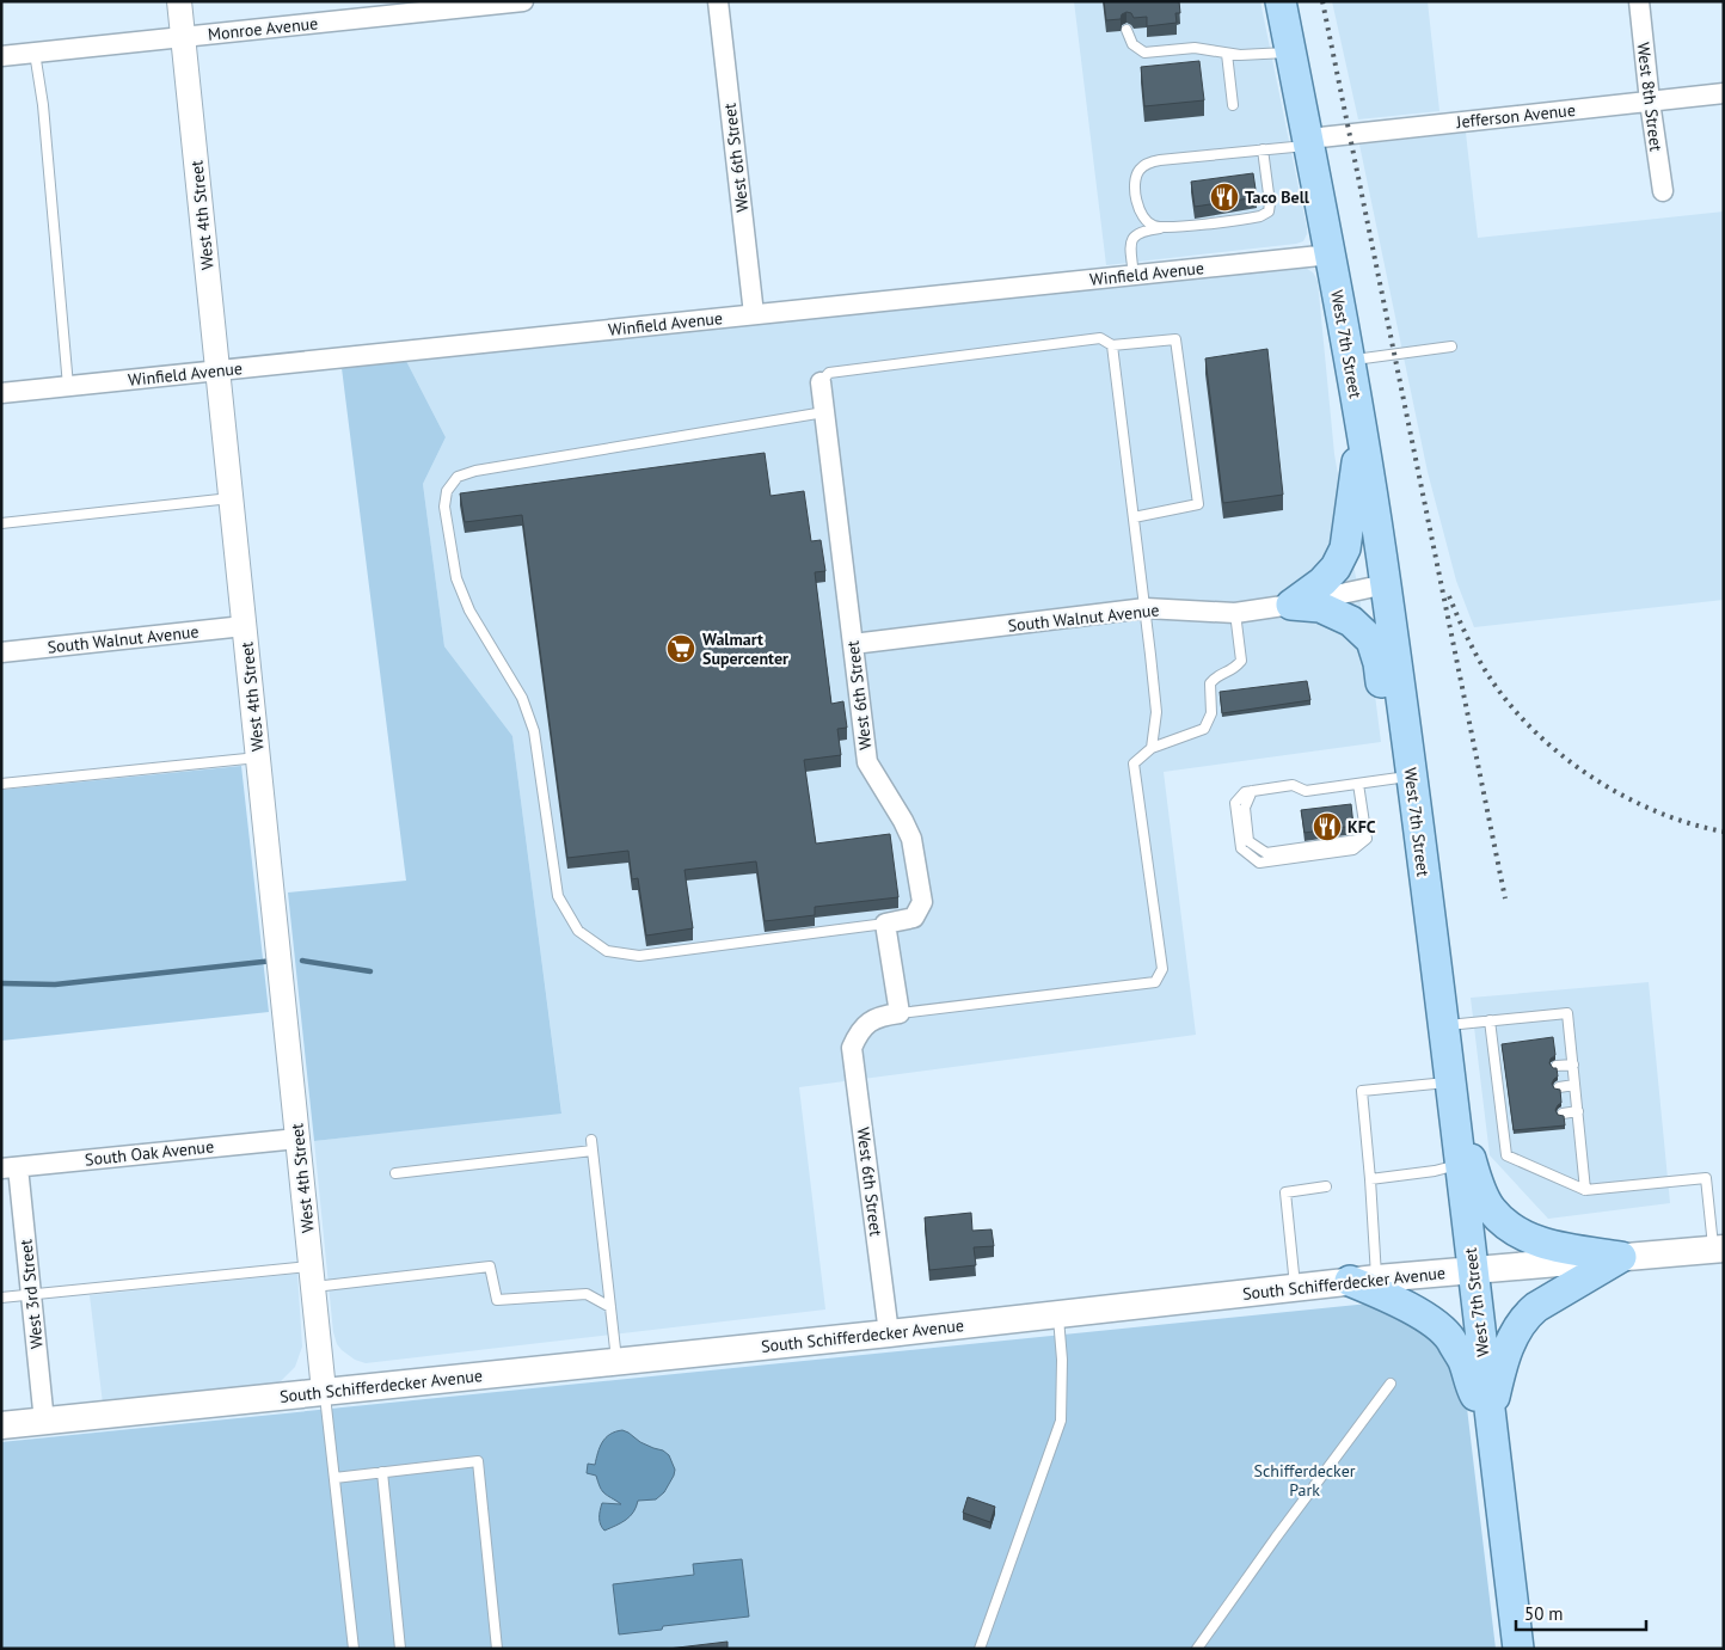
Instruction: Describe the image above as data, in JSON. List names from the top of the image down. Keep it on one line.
{"streets":{"main road":["West 7th Street","South Schifferdecker Avenue"],"street":["Monroe Avenue","West 8th Street","Jefferson Avenue","West 6th Street","West 4th Street","Winfield Avenue","South Walnut Avenue","South Oak Avenue","West 3rd Street"]},"crossings":[["Monroe Avenue","West 4th Street"],["West 8th Street","Jefferson Avenue"],["Jefferson Avenue","West 7th Street"],["West 6th Street","Winfield Avenue"],["West 6th Street","South Walnut Avenue"],["West 6th Street","South Schifferdecker Avenue"],["West 4th Street","Winfield Avenue"],["West 4th Street","South Walnut Avenue"],["West 4th Street","South Oak Avenue"],["West 4th Street","South Schifferdecker Avenue"],["Winfield Avenue","West 7th Street"],["West 7th Street","South Walnut Avenue"],["West 7th Street","South Schifferdecker Avenue"],["South Oak Avenue","West 3rd Street"],["South Schifferdecker Avenue","West 3rd Street"]],"parks":["Schifferdecker Park"],"places":{"restaurant":["Taco Bell","KFC"],"supermarket":["Walmart Supercenter"]},"scale_bar":"50 m"}
